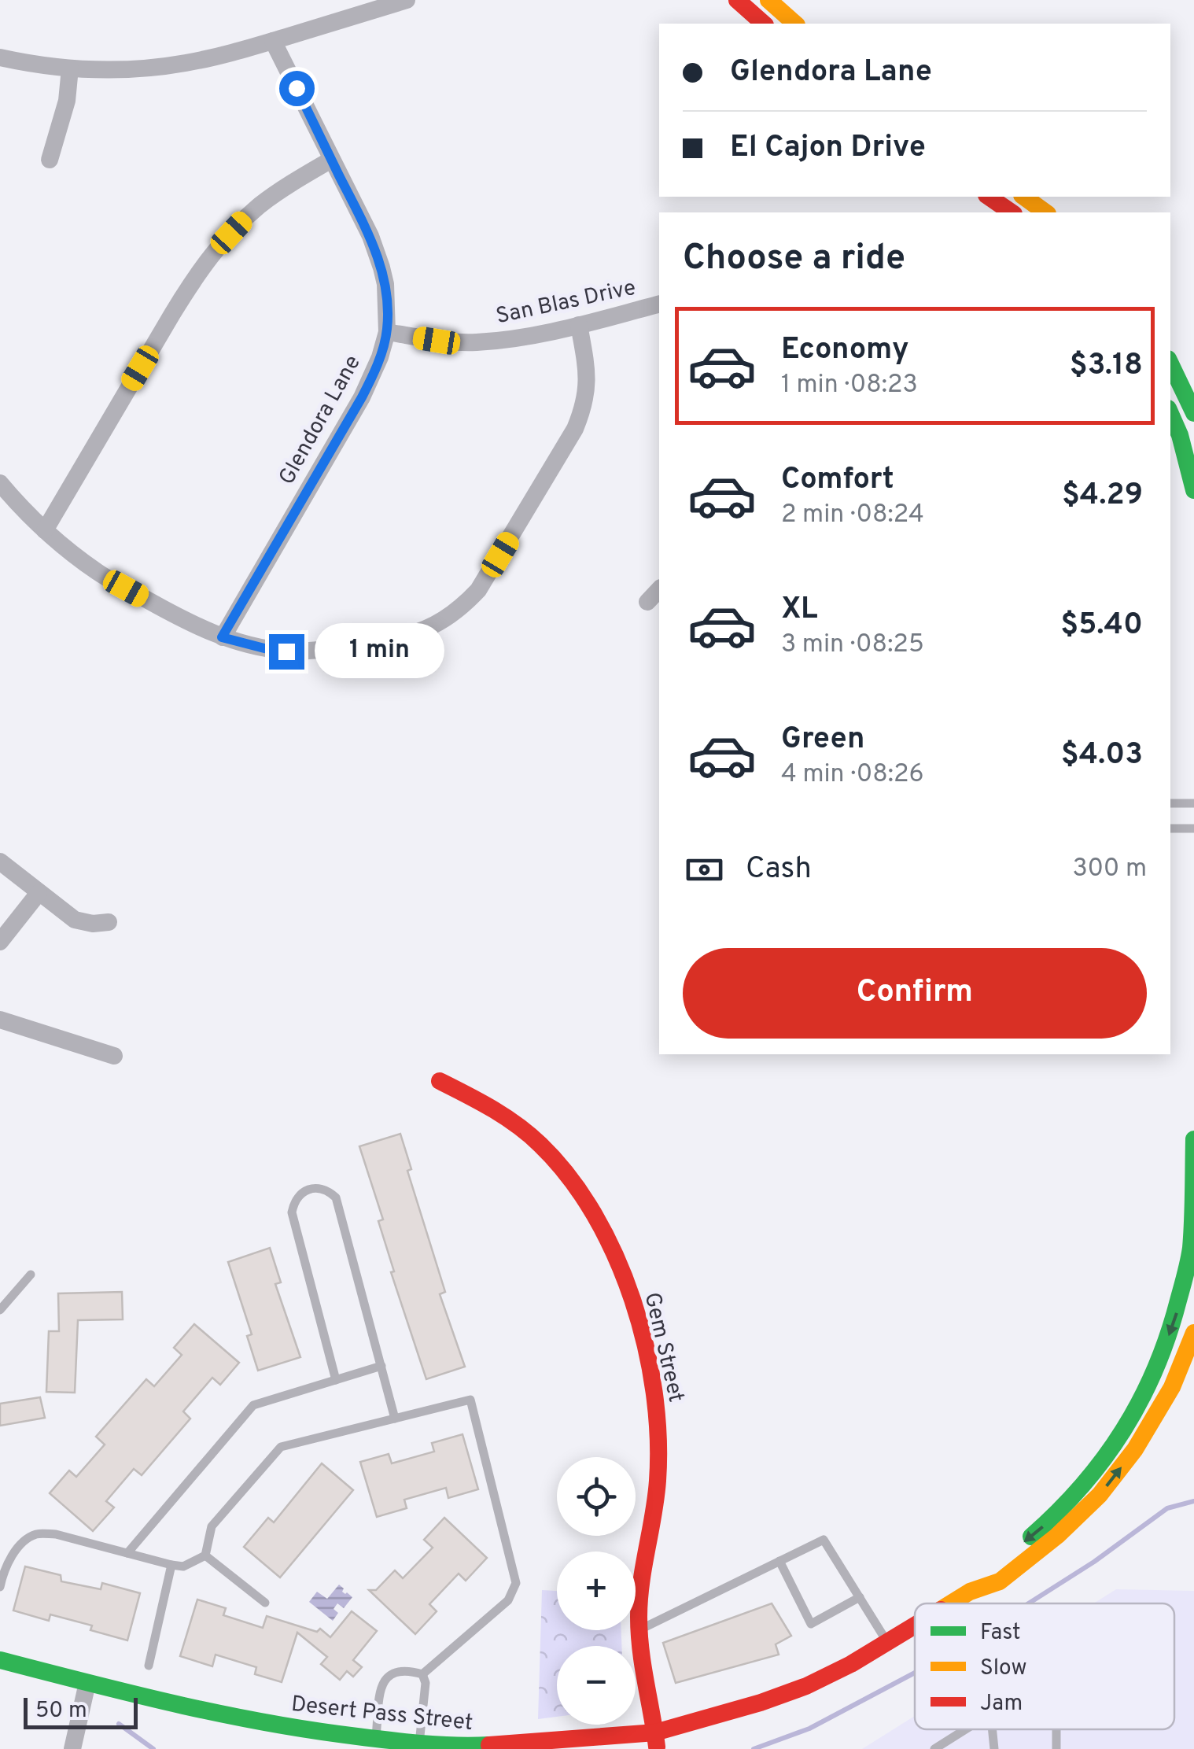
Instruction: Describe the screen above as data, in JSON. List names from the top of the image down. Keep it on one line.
{"streets":{"street":["San Blas Drive","Glendora Lane","Gem Street","Desert Pass Street"]},"crossings":[["San Blas Drive","Glendora Lane"],["Gem Street","Desert Pass Street"]],"legend":["Fast","Slow","Jam"],"scale_bar":"50 m","page":{"banner":["Glendora Lane","El Cajon Drive"],"heading":"Choose a ride","list":[{"name":"Economy","note":"1 min · 08:23","value":"$3.18"},{"name":"Comfort","note":"2 min · 08:24","value":"$4.29"},{"name":"XL","note":"3 min · 08:25","value":"$5.40"},{"name":"Green","note":"4 min · 08:26","value":"$4.03"}],"bubble":"1 min","pay":["Cash","300 m"],"buttons":"Confirm","map_buttons":["+","−"],"scale":"50 m"}}
